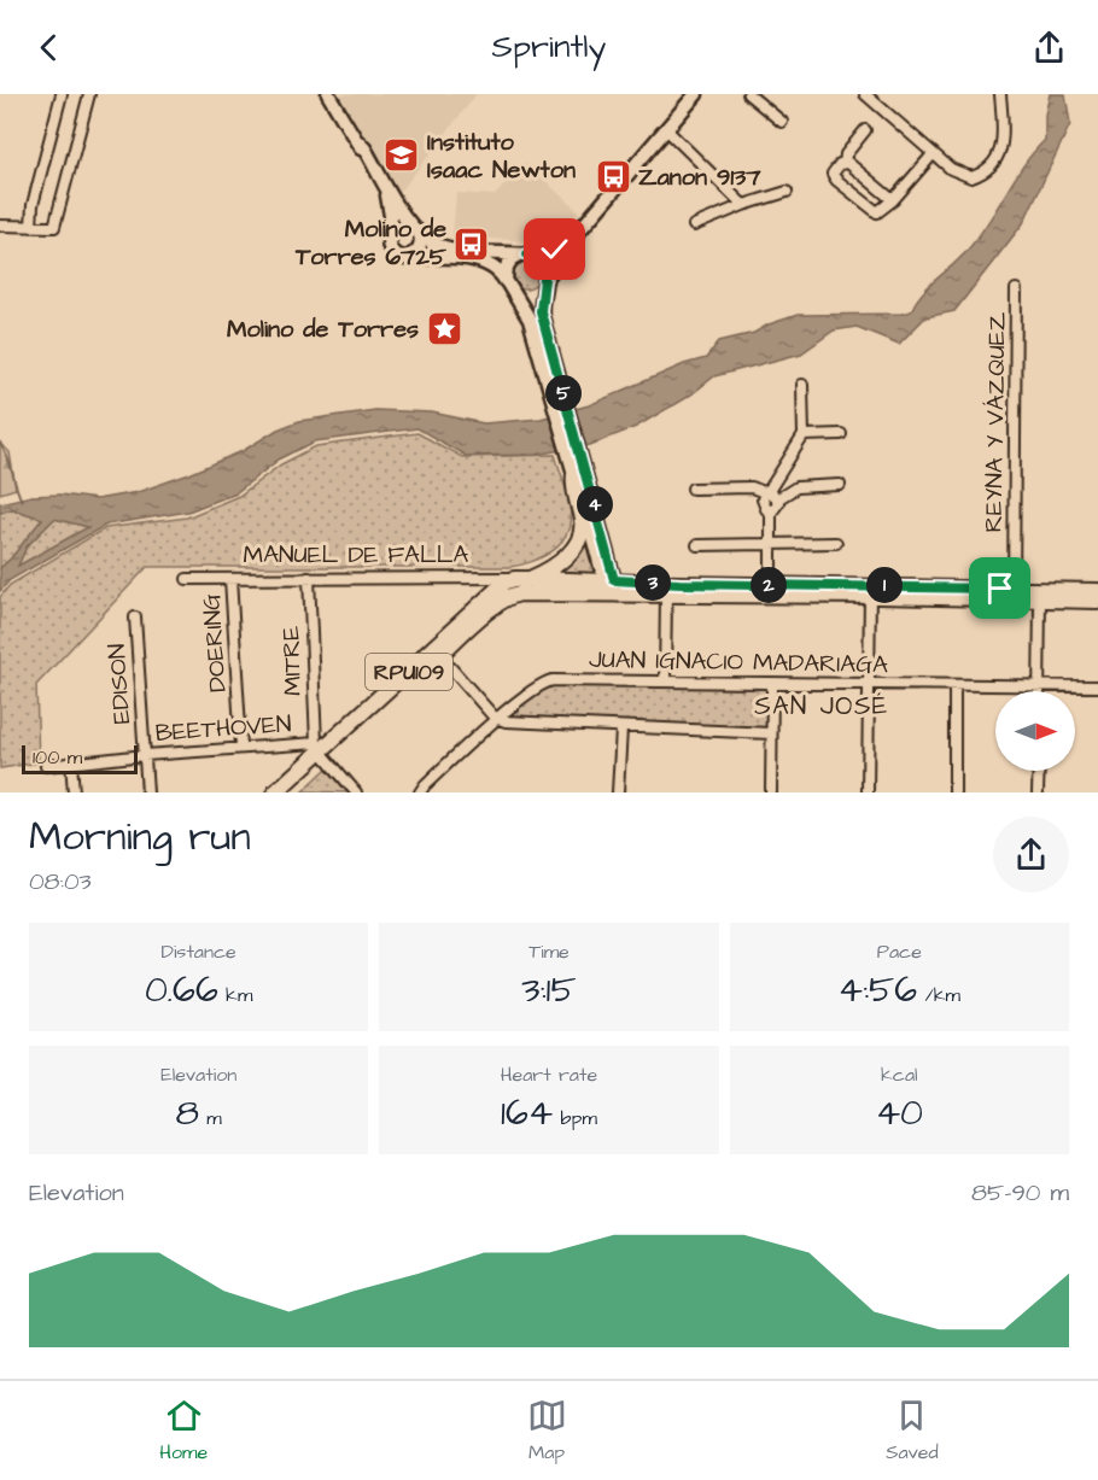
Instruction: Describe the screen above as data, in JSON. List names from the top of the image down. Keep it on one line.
{"streets":{"main road":["MANUEL DE FALLA","RPU109"],"street":["REYNA Y VÁZQUEZ","DOERING","MITRE","JUAN IGNACIO MADARIAGA","EDISON","BEETHOVEN"]},"crossings":[["REYNA Y VÁZQUEZ","MANUEL DE FALLA"],["MANUEL DE FALLA","DOERING"],["MANUEL DE FALLA","MITRE"],["MANUEL DE FALLA","RPU109"],["DOERING","BEETHOVEN"],["MITRE","RPU109"],["MITRE","BEETHOVEN"],["RPU109","BEETHOVEN"],["EDISON","BEETHOVEN"]],"districts":["SAN JOSÉ"],"places":{"school or university":["Instituto Isaac Newton"],"bus stop":["Zanon 9137","Molino de Torres 6725"],"place":["Molino de Torres"]},"scale_bar":"100 m","north":"right","page":{"header":"Sprintly","pins":["5","4","3","1","2"],"scale":"100 m","heading":["Morning run","08:03"],"stats":[["Distance","0.66 km"],["Time","3:15"],["Pace","4:56 /km"],["Elevation","8 m"],["Heart rate","164 bpm"],["kcal","40"]],"chart":["Elevation","85–90 m"],"tabs":["Home","Map","Saved"]}}
